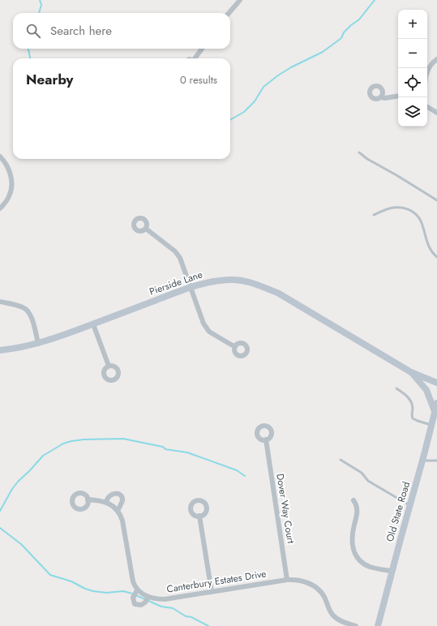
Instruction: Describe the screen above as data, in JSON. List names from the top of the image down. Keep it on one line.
{"streets":{"street":["Pierside Lane","Dover Way Court","Old State Road","Canterbury Estates Drive"]},"crossings":[["Dover Way Court","Canterbury Estates Drive"]],"page":{"map_buttons":["+","−"],"search":"Search here","heading":["Nearby","0 results"]}}
